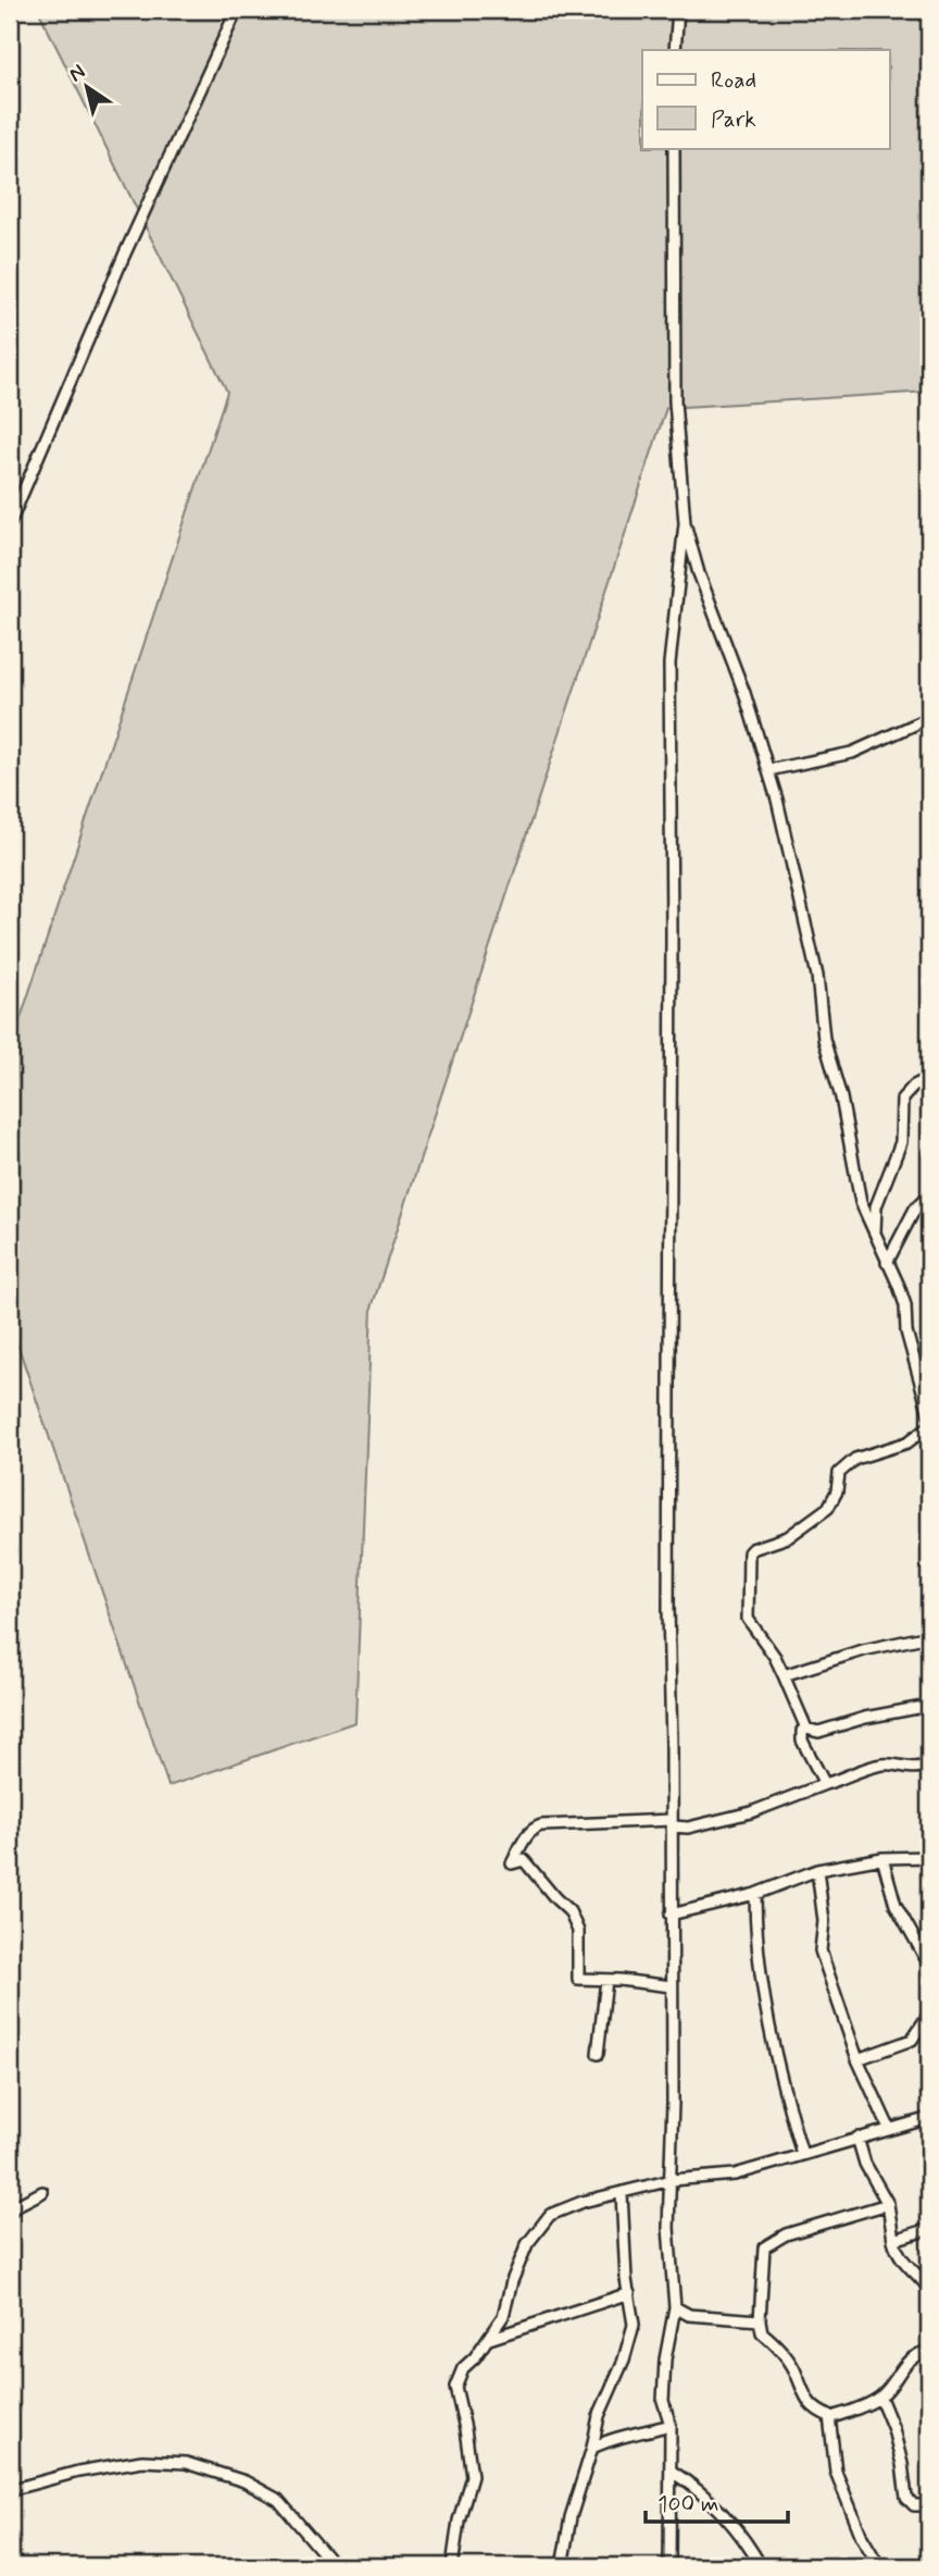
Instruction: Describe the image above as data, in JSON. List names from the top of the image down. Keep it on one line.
{"legend":["Road","Park"],"scale_bar":"100 m","north":"top left"}
